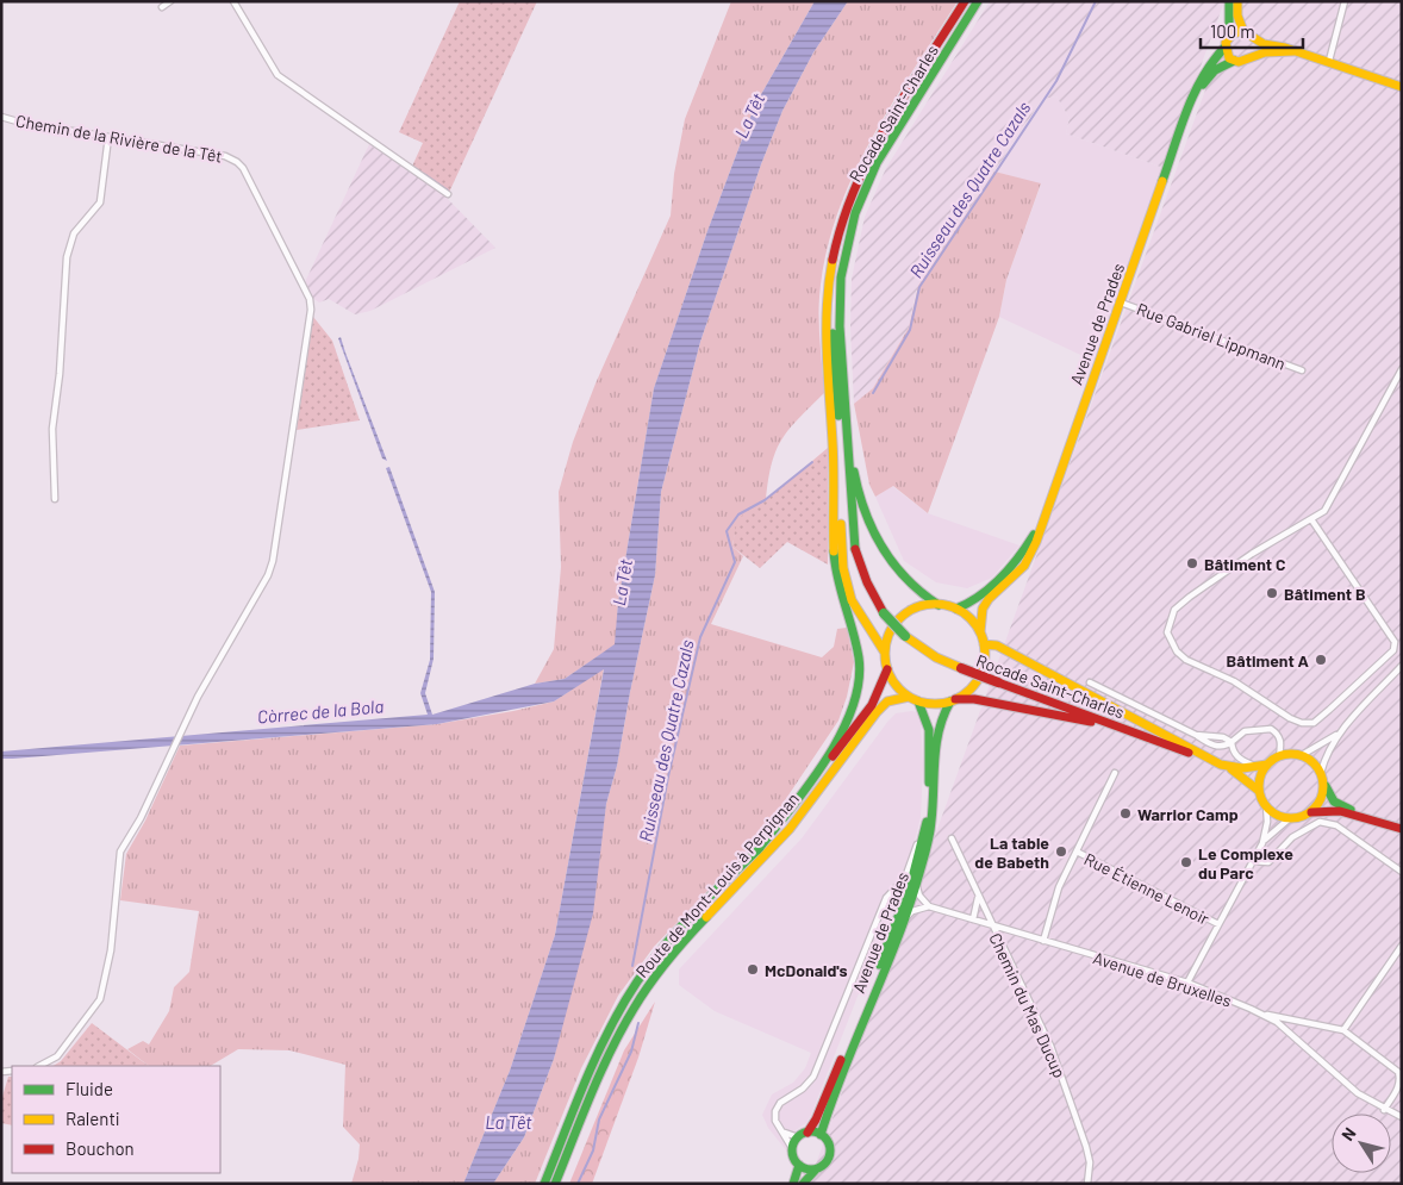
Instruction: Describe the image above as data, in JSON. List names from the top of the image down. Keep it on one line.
{"streets":{"main road":["Rocade Saint-Charles","Avenue de Prades","Route de Mont-Louis à Perpignan"],"street":["Chemin de la Rivière de la Têt","Rue Gabriel Lippmann","Rue Étienne Lenoir","Avenue de Bruxelles","Chemin du Mas Ducup"]},"crossings":[["Avenue de Prades","Rue Gabriel Lippmann"],["Avenue de Bruxelles","Chemin du Mas Ducup"]],"water":["La Têt","Ruisseau des Quatre Cazals","Còrrec de la Bola"],"places":["Bâtiment C","Bâtiment B","Bâtiment A","Warrior Camp","La table de Babeth","Le Complexe du Parc","McDonald's"],"legend":["Fluide","Ralenti","Bouchon"],"scale_bar":"100 m","north":"top left"}
